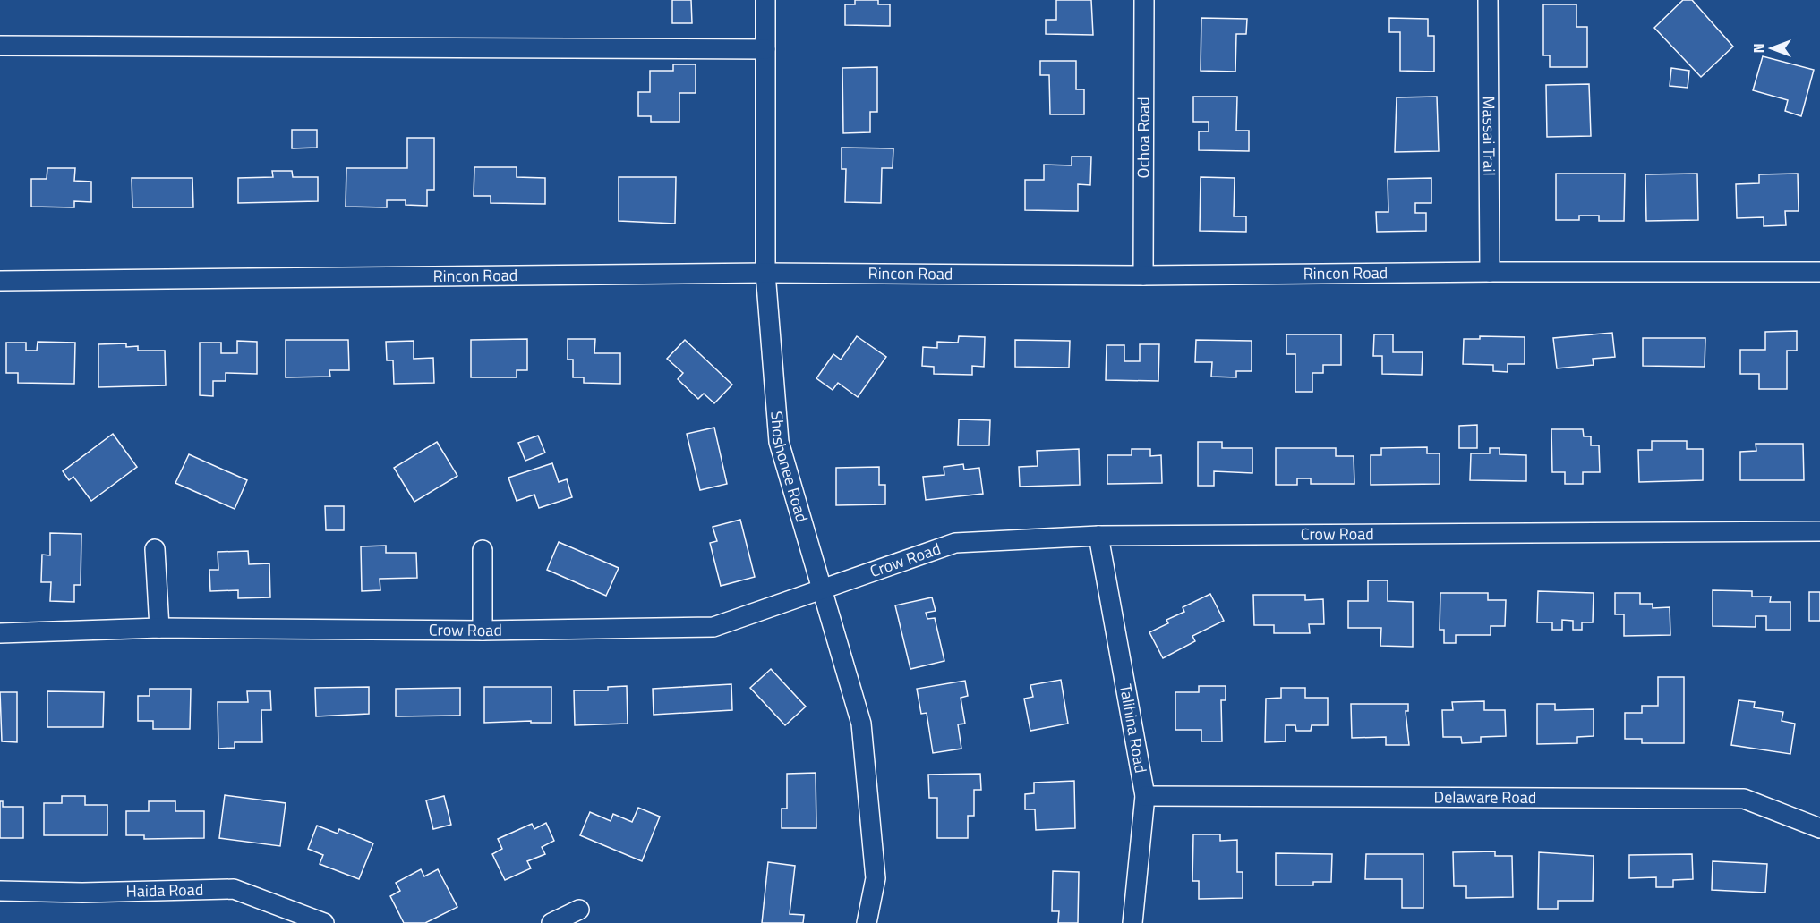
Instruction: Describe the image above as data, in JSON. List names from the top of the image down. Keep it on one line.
{"streets":{"street":["Massai Trail","Ochoa Road","Rincon Road","Shoshonee Road","Crow Road","Talihina Road","Delaware Road","Haida Road"]},"crossings":[["Massai Trail","Rincon Road"],["Ochoa Road","Rincon Road"],["Rincon Road","Shoshonee Road"],["Shoshonee Road","Crow Road"],["Crow Road","Talihina Road"],["Talihina Road","Delaware Road"]],"north":"left"}
